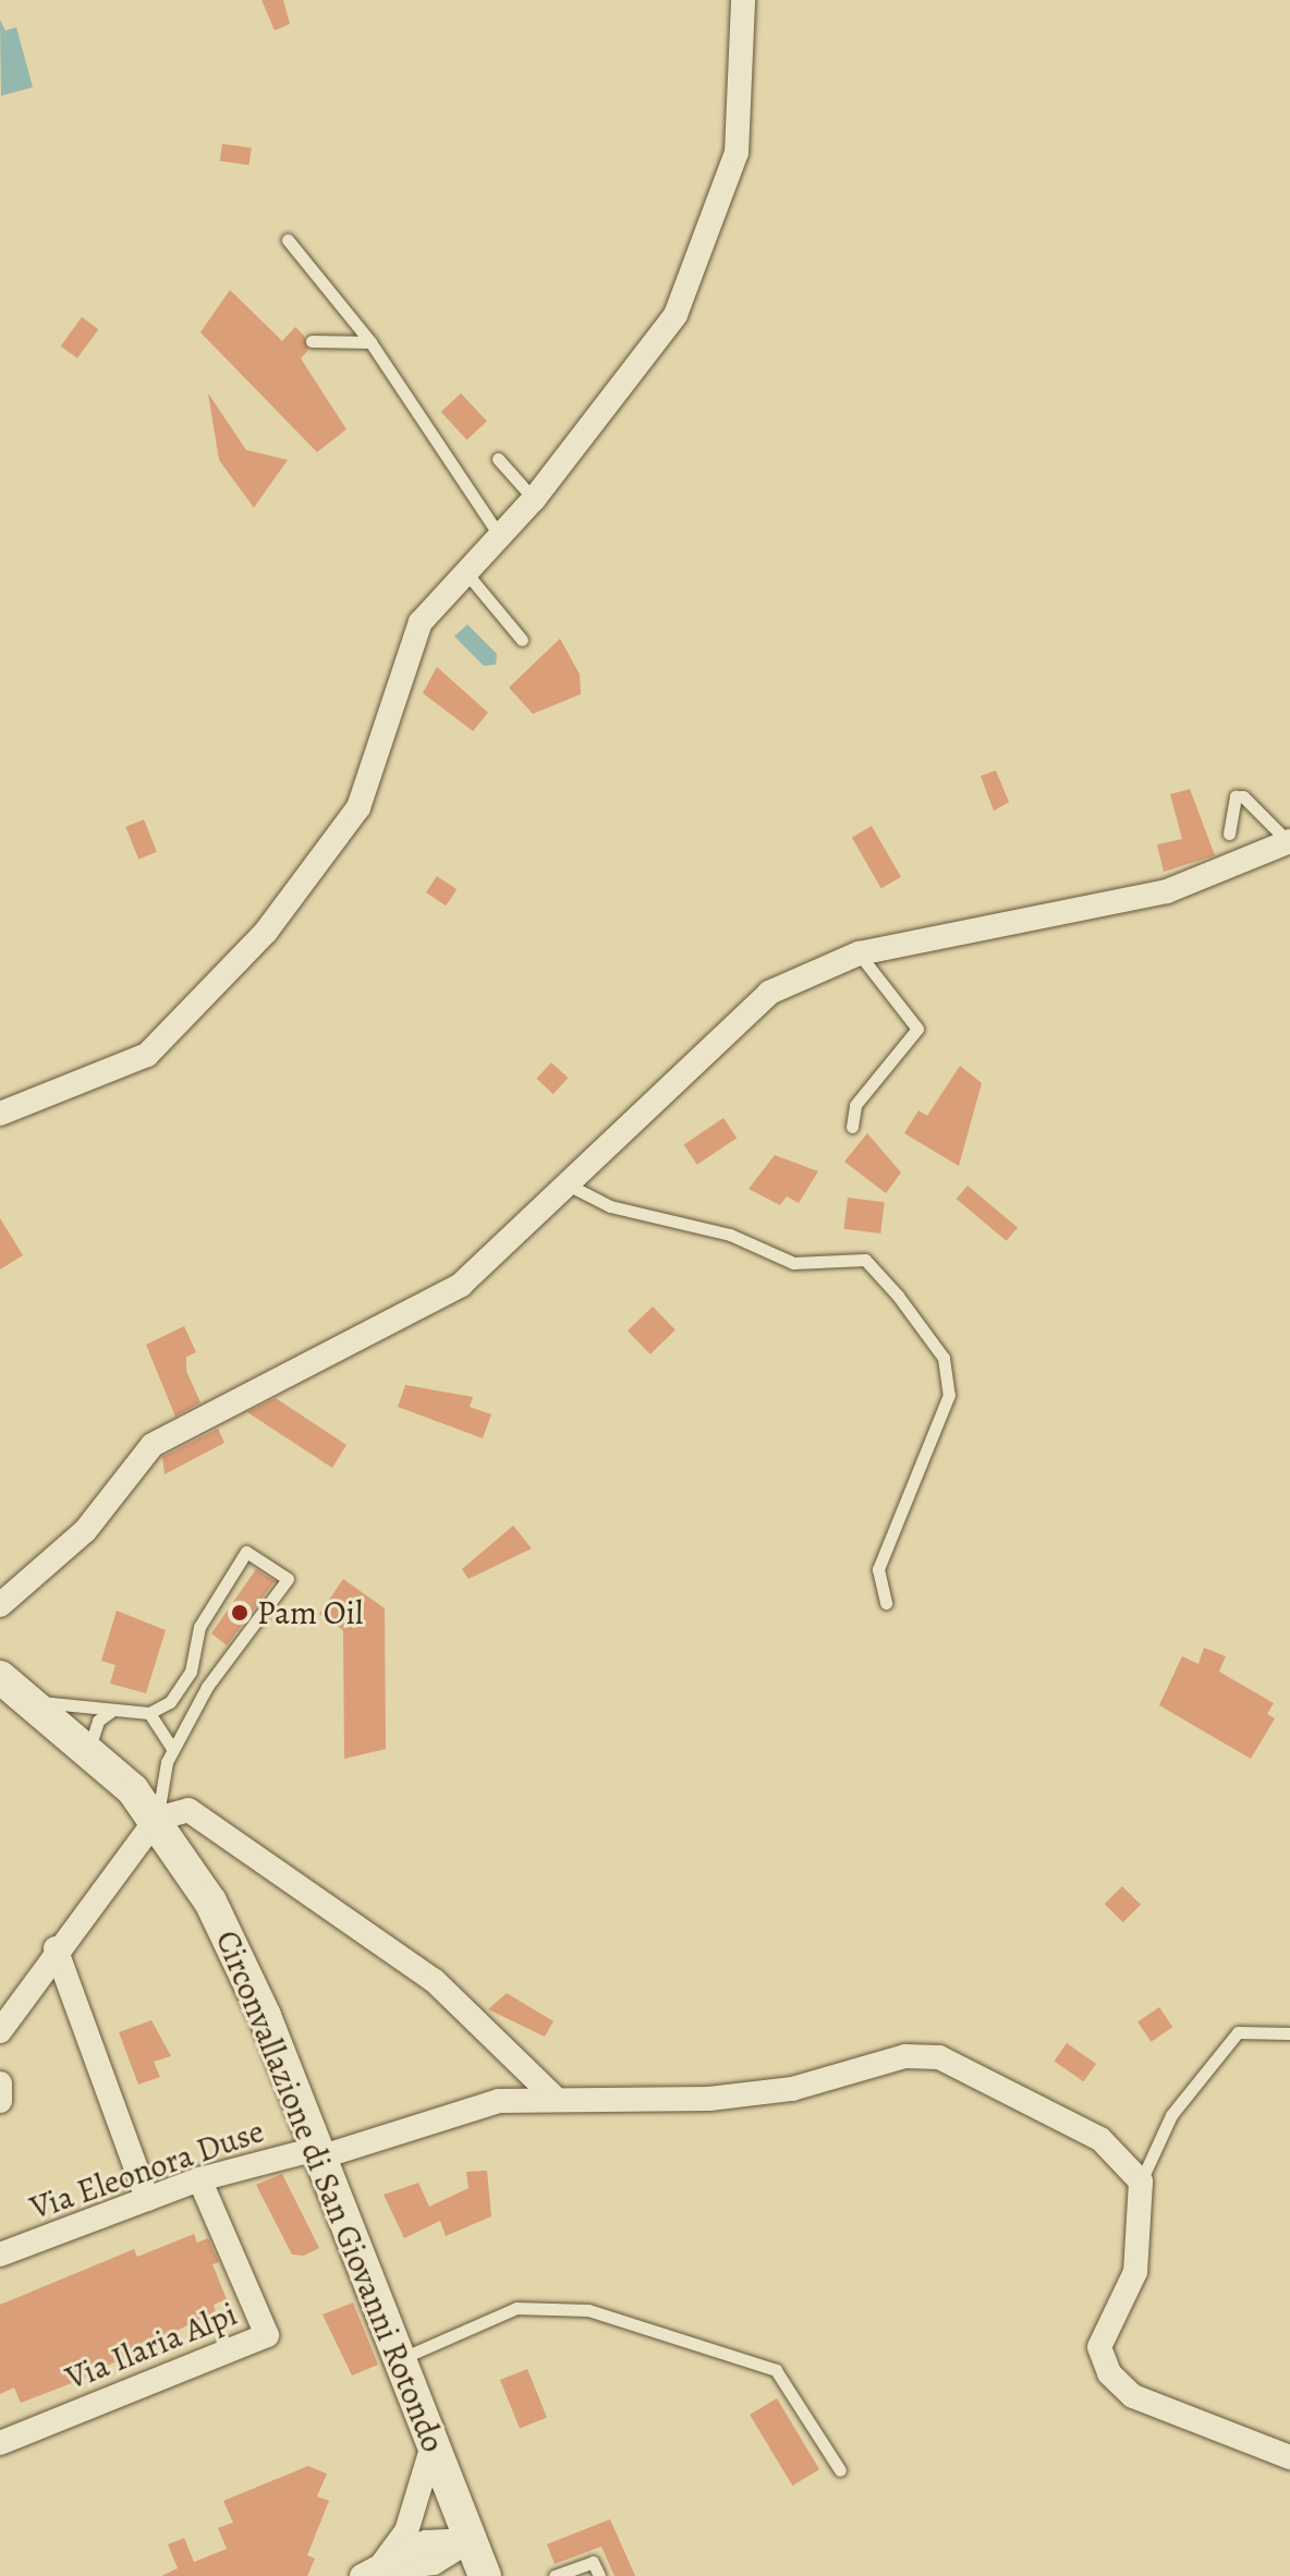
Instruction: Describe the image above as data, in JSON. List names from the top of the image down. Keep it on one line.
{"streets":{"main road":["Circonvallazione di San Giovanni Rotondo"],"street":["Via Eleonora Duse","Via Ilaria Alpi"]},"crossings":[["Via Eleonora Duse","Circonvallazione di San Giovanni Rotondo"],["Via Eleonora Duse","Via Ilaria Alpi"]],"places":["Pam Oil"]}
